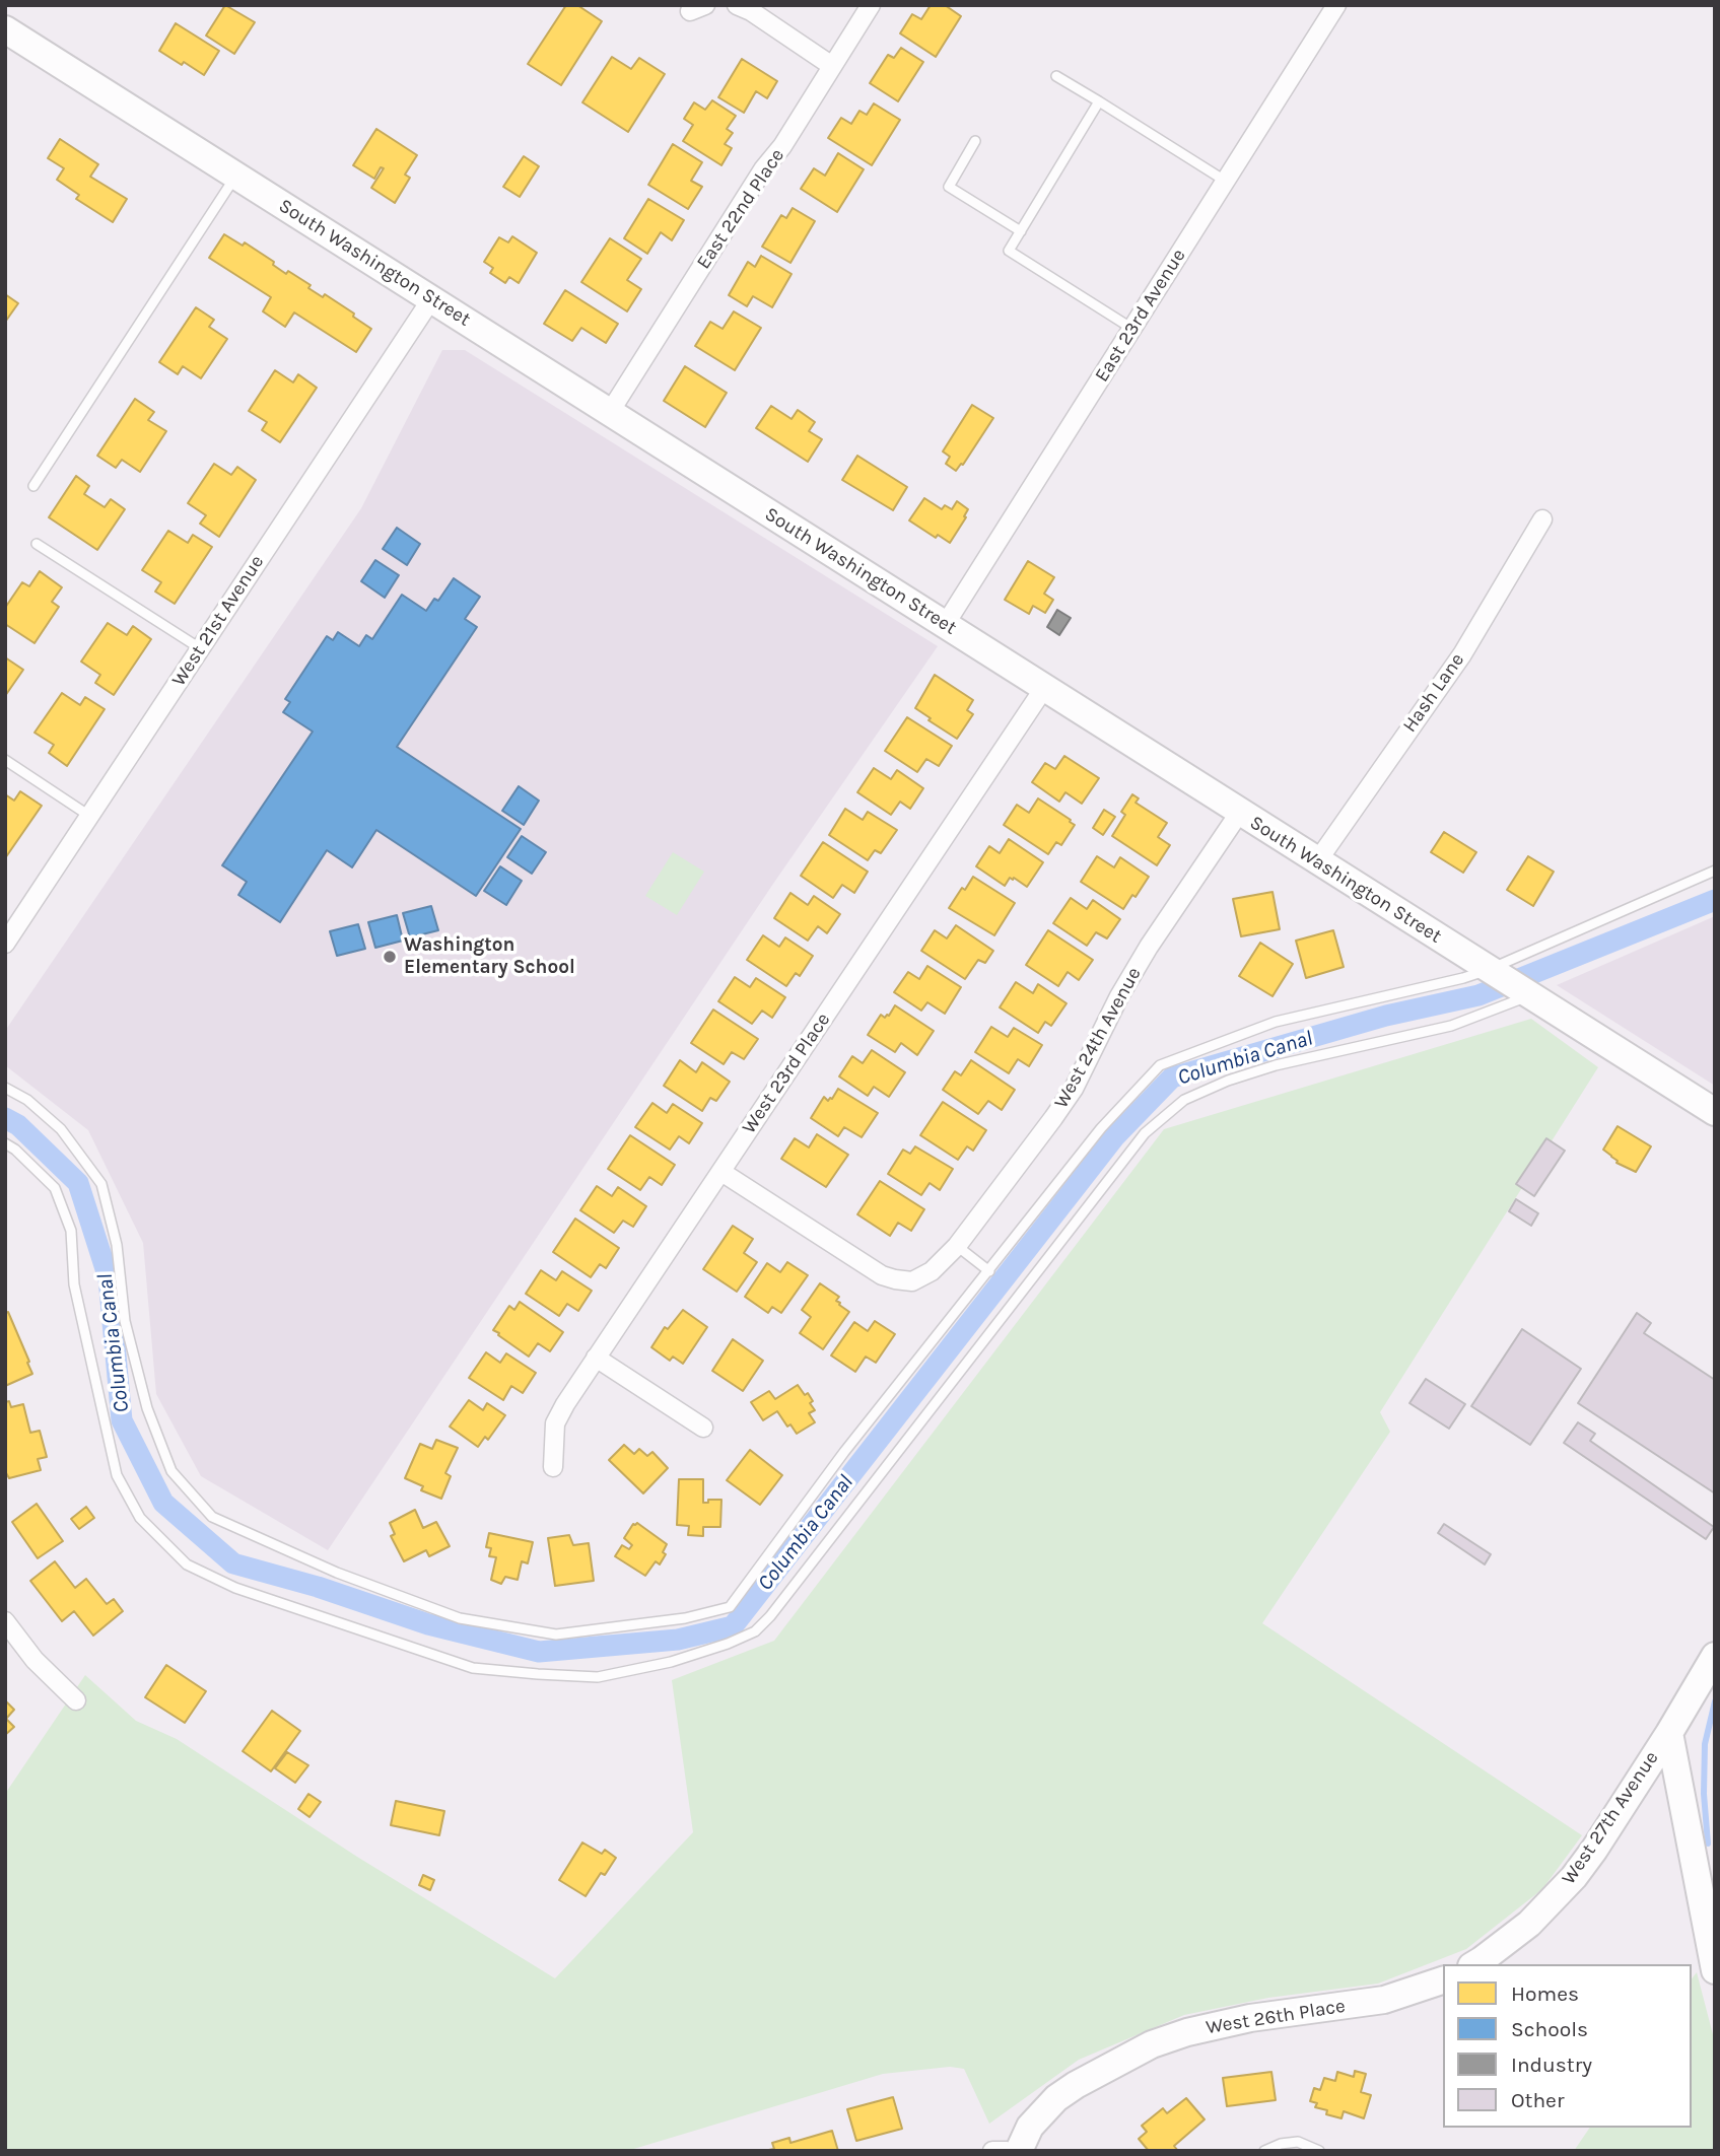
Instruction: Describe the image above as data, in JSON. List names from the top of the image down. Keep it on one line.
{"streets":{"main road":["South Washington Street","West 27th Avenue","West 26th Place"],"street":["East 22nd Place","East 23rd Avenue","West 21st Avenue","Hash Lane","West 24th Avenue","West 23rd Place"]},"crossings":[["East 22nd Place","South Washington Street"],["South Washington Street","East 23rd Avenue"],["South Washington Street","West 21st Avenue"],["South Washington Street","Hash Lane"],["South Washington Street","West 24th Avenue"],["South Washington Street","West 23rd Place"],["West 24th Avenue","West 23rd Place"]],"water":["Columbia Canal"],"places":["Washington Elementary School"],"legend":["Homes","Schools","Industry","Other"]}
